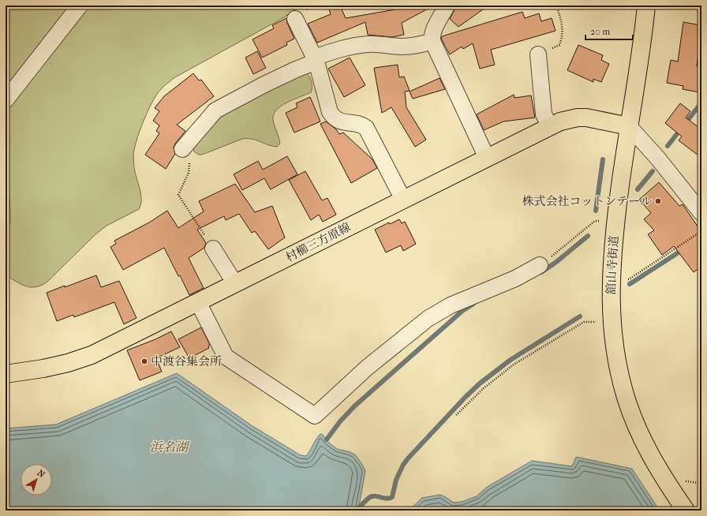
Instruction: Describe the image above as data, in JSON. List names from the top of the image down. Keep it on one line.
{"streets":{"main road":["村櫛三方原線","舘山寺街道"]},"crossings":[["村櫛三方原線","舘山寺街道"]],"water":["浜名湖"],"places":["株式会社コットンテール","中渡谷集会所"],"scale_bar":"20 m","north":"top right"}
